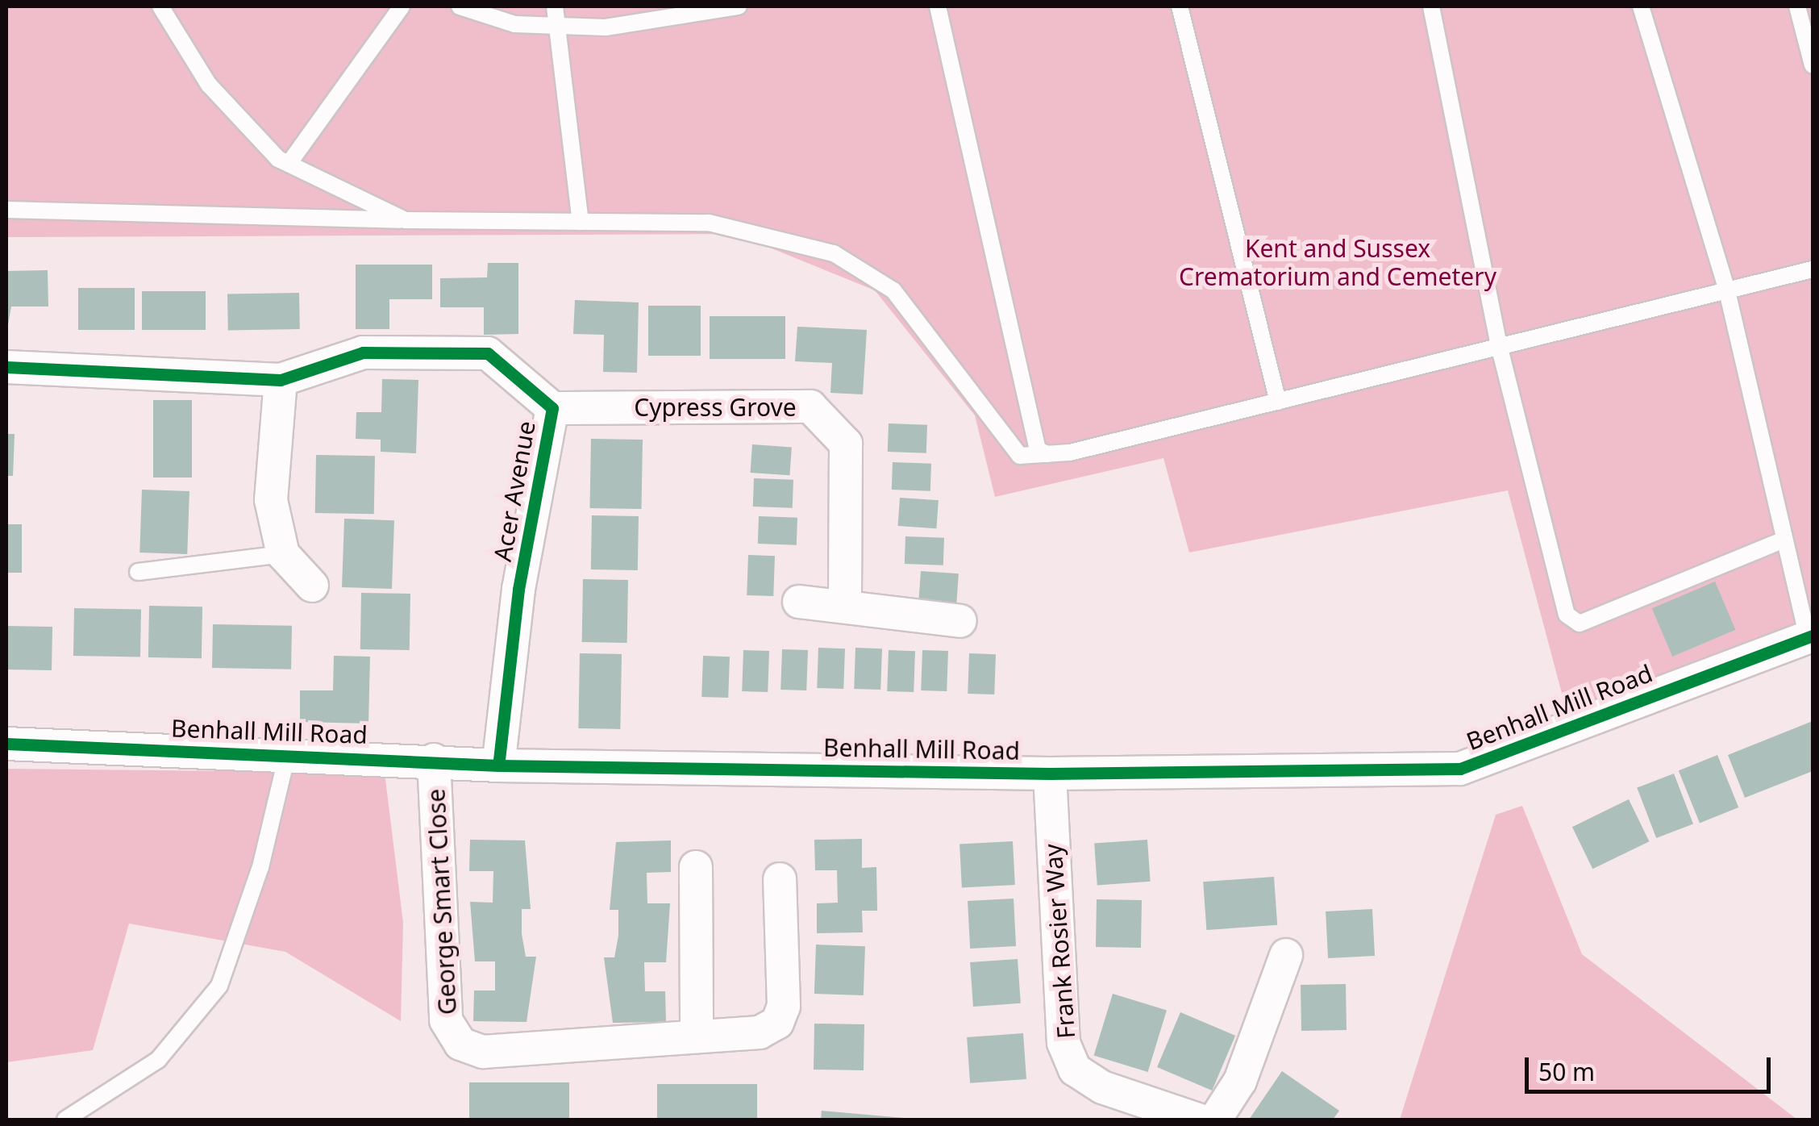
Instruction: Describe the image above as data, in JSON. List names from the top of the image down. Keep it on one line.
{"streets":{"street":["Cypress Grove","Acer Avenue","Benhall Mill Road","George Smart Close","Frank Rosier Way"]},"crossings":[["Cypress Grove","Acer Avenue"],["Acer Avenue","Benhall Mill Road"],["Benhall Mill Road","George Smart Close"],["Benhall Mill Road","Frank Rosier Way"]],"parks":["Kent and Sussex Crematorium and Cemetery"],"scale_bar":"50 m"}
